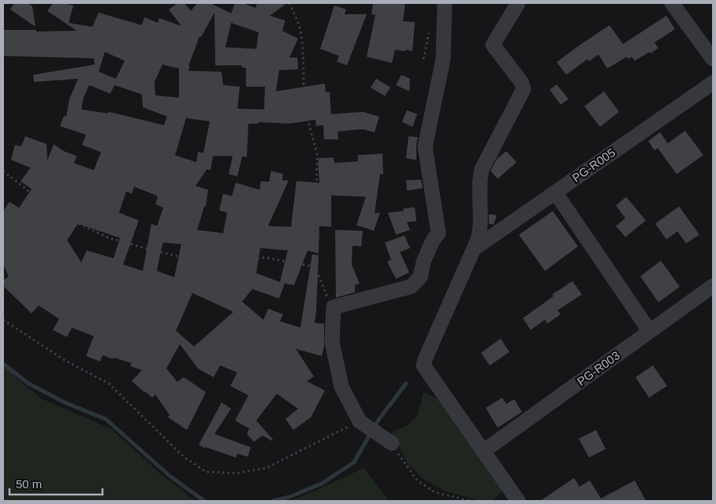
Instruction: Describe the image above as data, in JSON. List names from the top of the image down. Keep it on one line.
{"streets":{"street":["PG-R005","PG-R003"]},"scale_bar":"50 m"}
